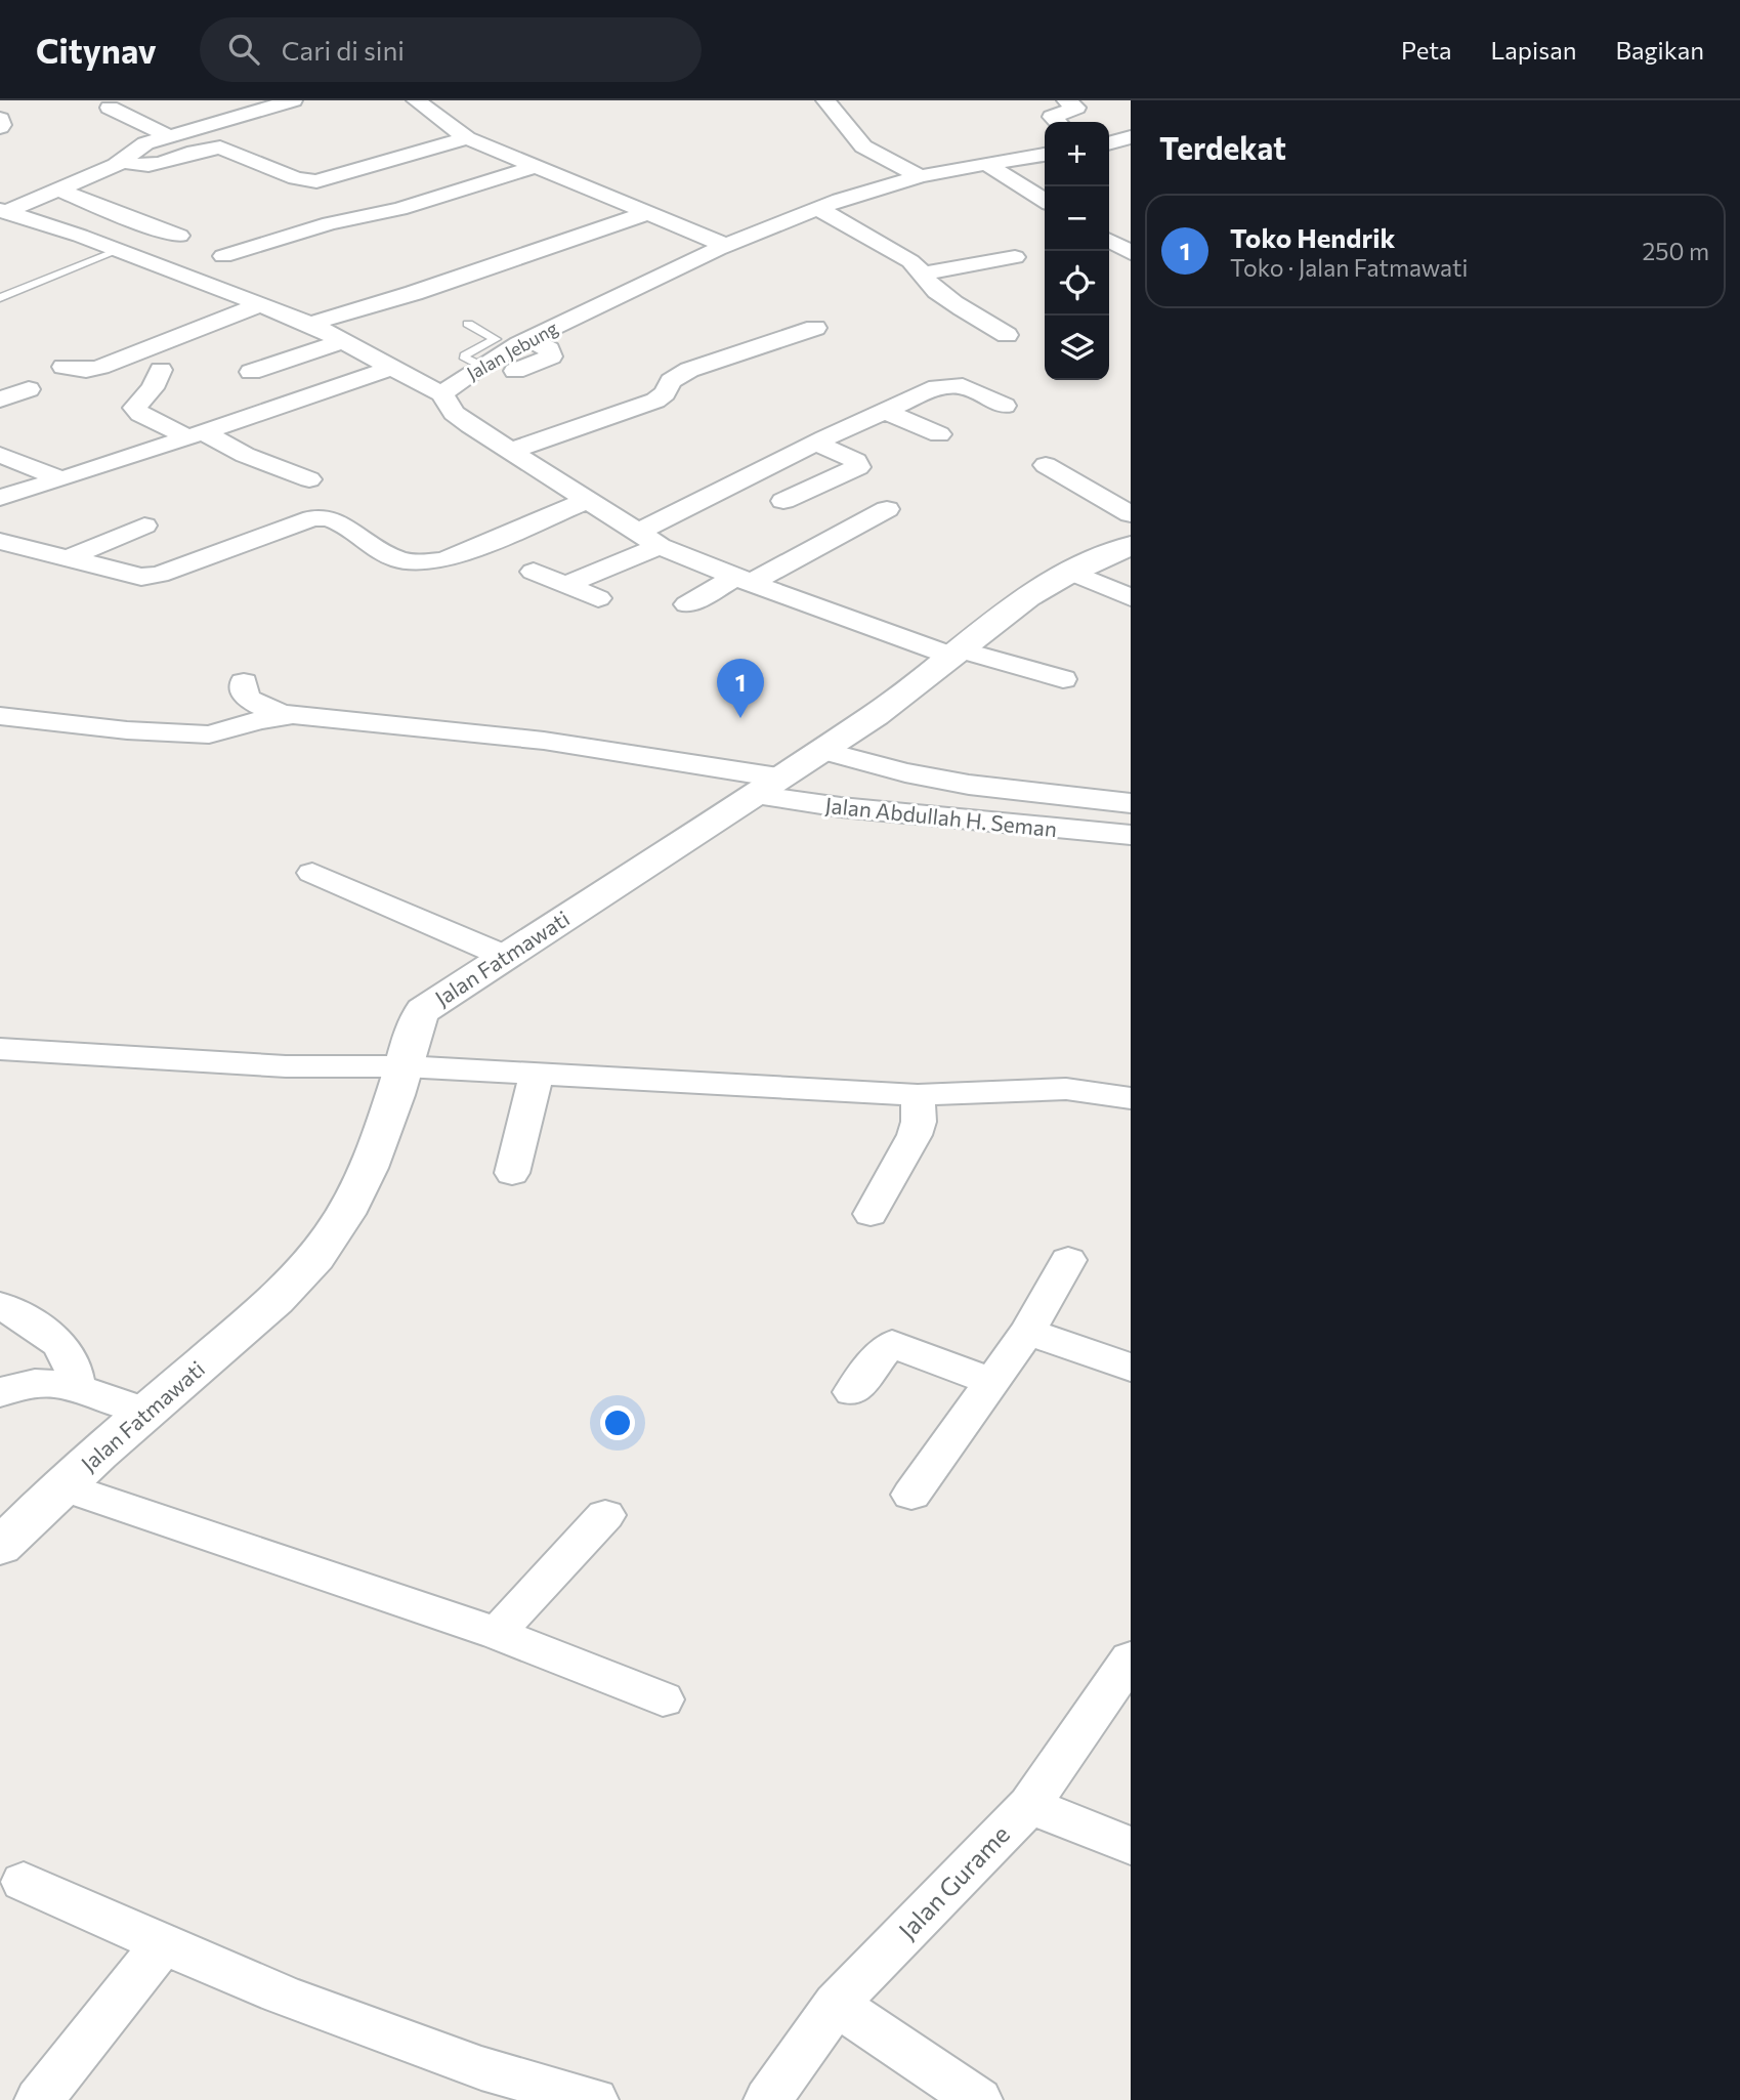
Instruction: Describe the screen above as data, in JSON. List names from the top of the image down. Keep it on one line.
{"streets":{"street":["Jalan Jebung","Jalan Abdullah H. Seman","Jalan Fatmawati","Jalan Gurame"]},"crossings":[["Jalan Abdullah H. Seman","Jalan Fatmawati"]],"page":{"header":"Citynav","search":"Cari di sini","nav":["Peta","Lapisan","Bagikan"],"heading":"Terdekat","map_buttons":["+","−"],"list":[{"mark":"1","name":"Toko Hendrik","note":"Toko · Jalan Fatmawati","value":"250 m"}],"pins":"1"}}
